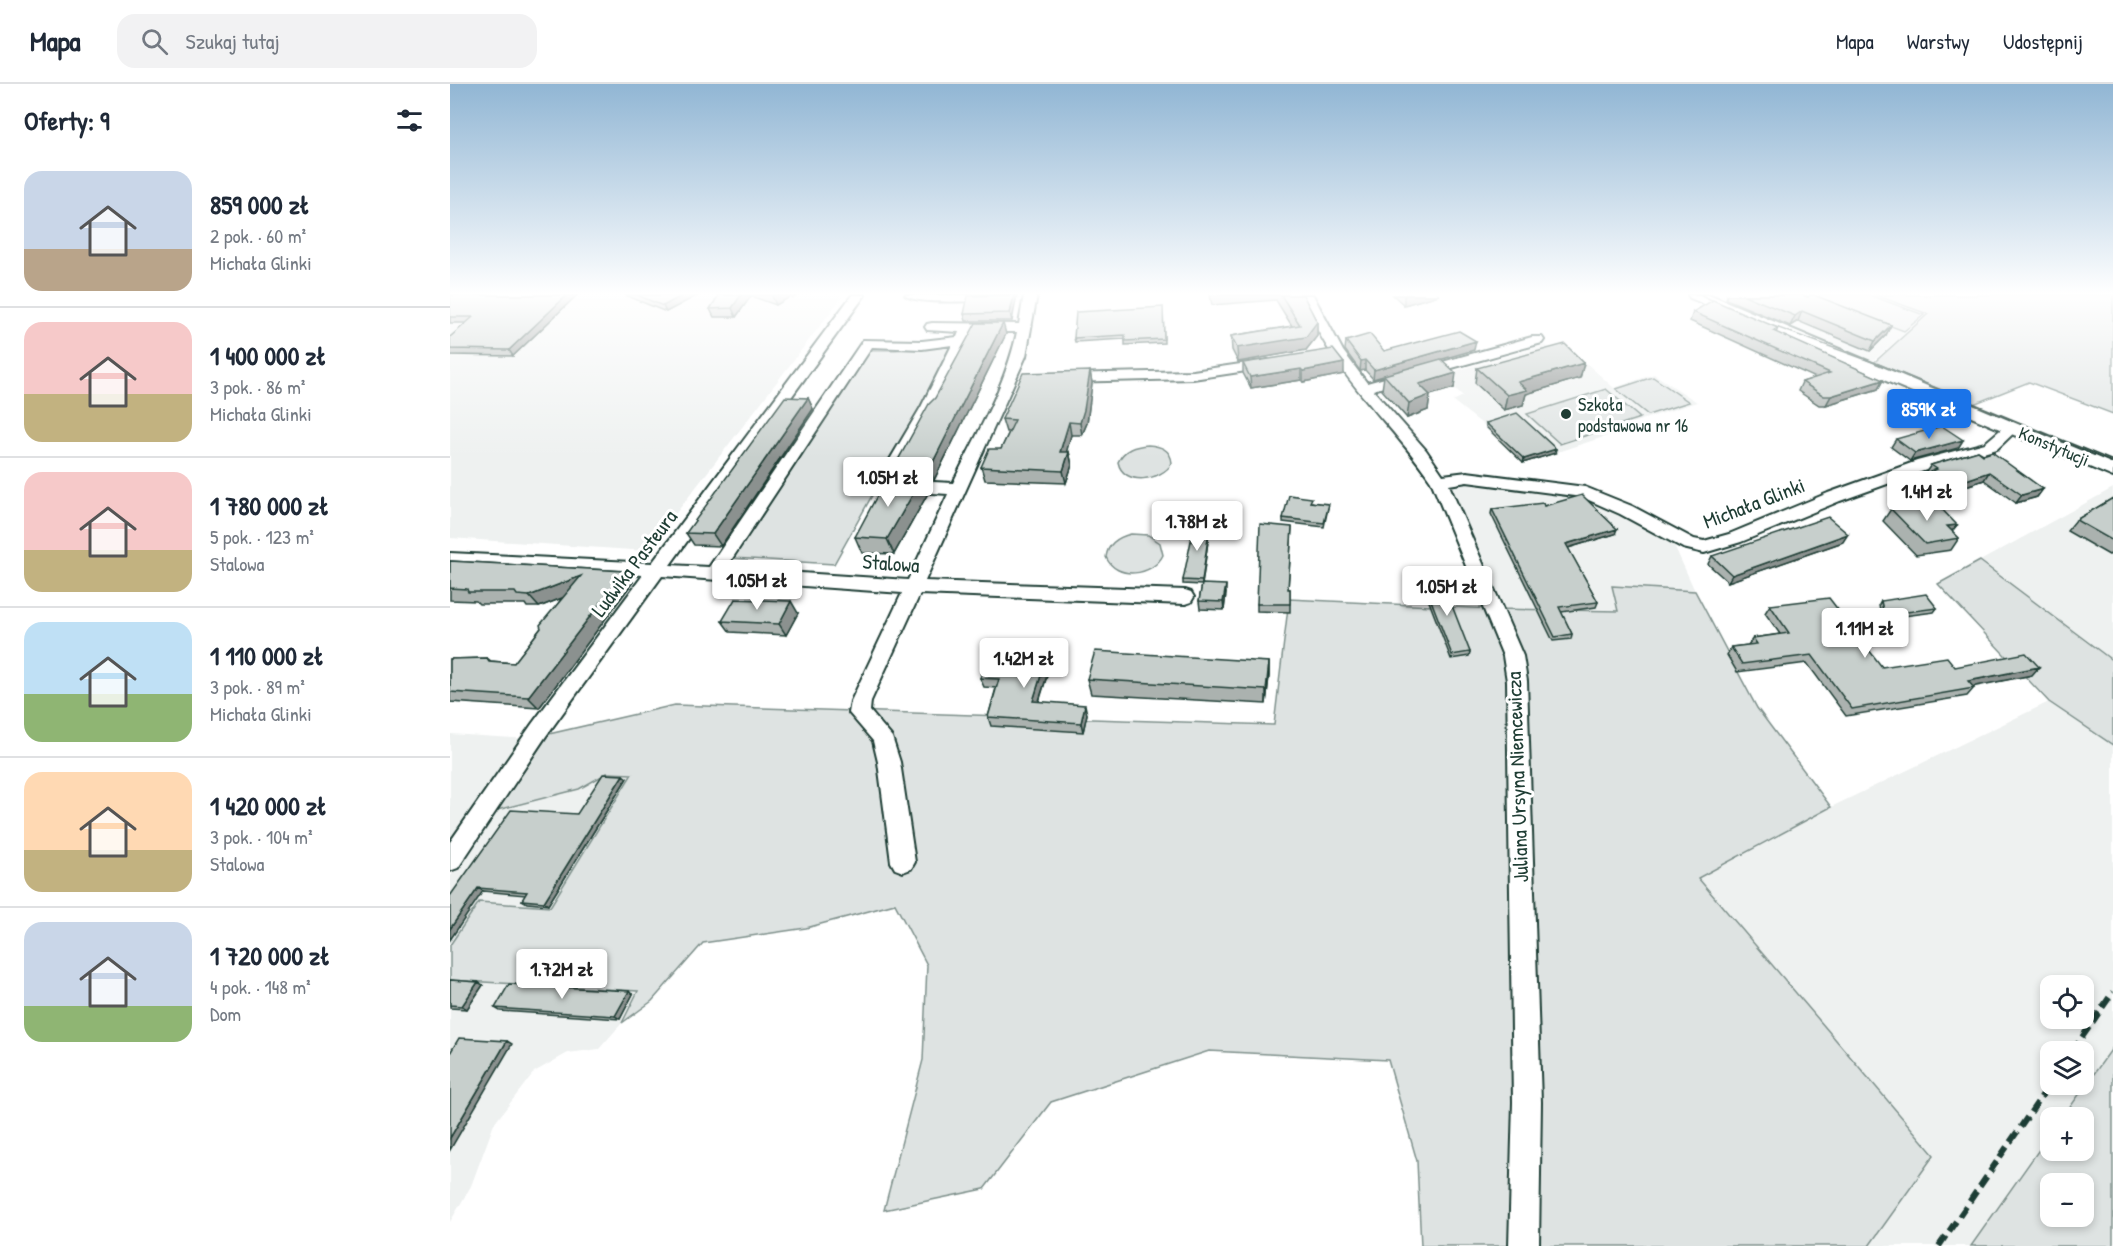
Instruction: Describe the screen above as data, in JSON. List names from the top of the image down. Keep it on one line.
{"streets":{"street":["Konstytucji","Michała Glinki","Ludwika Pasteura","Stalowa","Juliana Ursyna Niemcewicza"]},"crossings":[["Konstytucji","Michała Glinki"],["Michała Glinki","Juliana Ursyna Niemcewicza"],["Ludwika Pasteura","Stalowa"]],"places":["Szkoła podstawowa nr 16"],"page":{"header":"Mapa","search":"Szukaj tutaj","nav":["Mapa","Warstwy","Udostępnij"],"heading":"Oferty: 9","list":[{"name":"859 000 zł","note":"2 pok. · 60 m² · Michała Glinki"},{"name":"1 400 000 zł","note":"3 pok. · 86 m² · Michała Glinki"},{"name":"1 780 000 zł","note":"5 pok. · 123 m² · Stalowa"},{"name":"1 110 000 zł","note":"3 pok. · 89 m² · Michała Glinki"},{"name":"1 420 000 zł","note":"3 pok. · 104 m² · Stalowa"},{"name":"1 720 000 zł","note":"4 pok. · 148 m² · Dom"}],"price":["859K zł","1.05M zł","1.4M zł","1.78M zł","1.05M zł","1.05M zł","1.11M zł","1.42M zł","1.72M zł"],"map_buttons":["+","−"]}}
